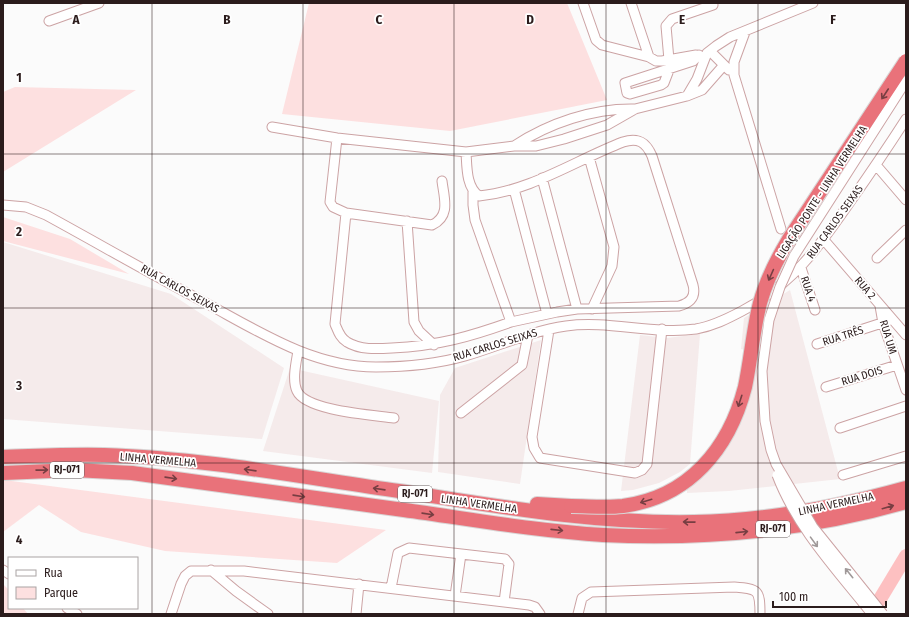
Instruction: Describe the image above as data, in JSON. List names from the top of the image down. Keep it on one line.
{"streets":{"highway":["LIGAÇÃO PONTE - LINHA VERMELHA","LINHA VERMELHA","RJ-071"],"street":["RUA CARLOS SEIXAS","RUA 2","RUA 4","RUA TRÊS","RUA UM","RUA DOIS"]},"crossings":[["LIGAÇÃO PONTE - LINHA VERMELHA","LINHA VERMELHA"],["RUA CARLOS SEIXAS","RUA 2"],["RUA CARLOS SEIXAS","RUA 4"],["RUA 2","RUA TRÊS"],["RUA 2","RUA UM"],["RUA TRÊS","RUA UM"],["RUA UM","RUA DOIS"]],"one_way":["LIGAÇÃO PONTE - LINHA VERMELHA"],"legend":["Rua","Parque"],"scale_bar":"100 m","grid":{"columns":["A","B","C","D","E","F"],"rows":["1","2","3","4"]}}
